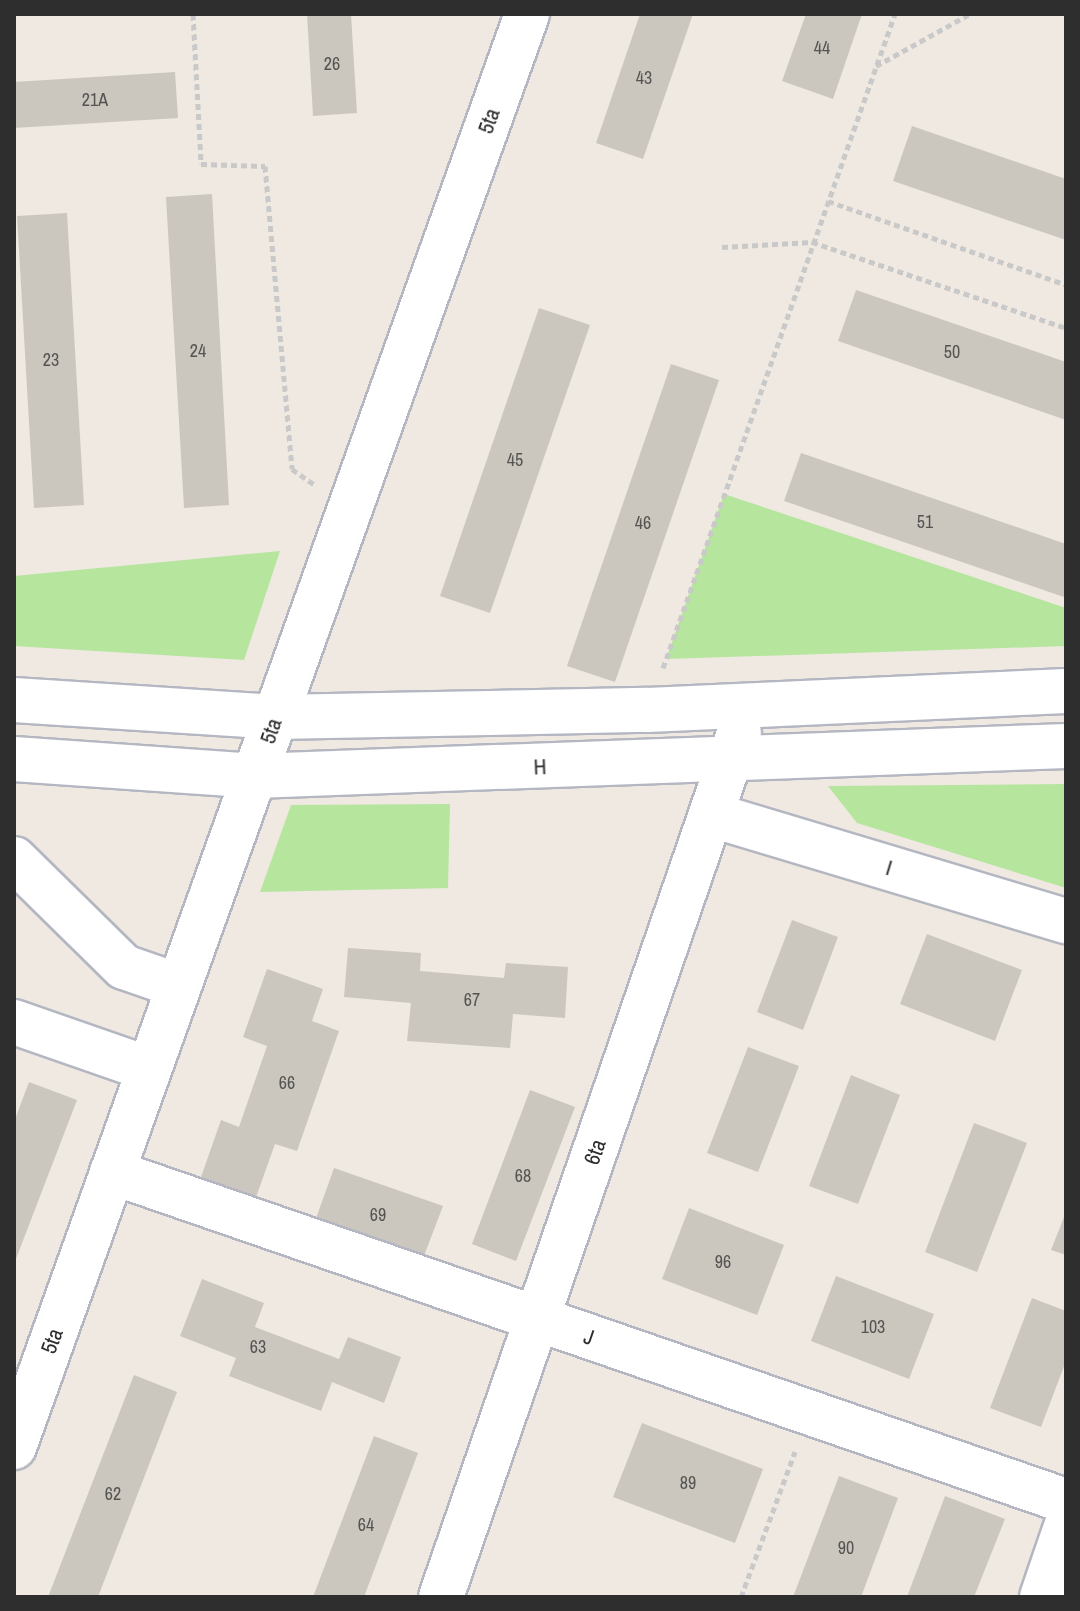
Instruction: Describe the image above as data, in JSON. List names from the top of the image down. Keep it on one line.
{"streets":{"street":["5ta","H","I","6ta","J"]},"crossings":[["5ta","H"],["5ta","J"],["H","6ta"],["I","6ta"],["6ta","J"]],"house_numbers":["44","26","43","21A","24","50","23","45","51","46","67","66","68","69","96","103","63","89","62","64","90"]}
